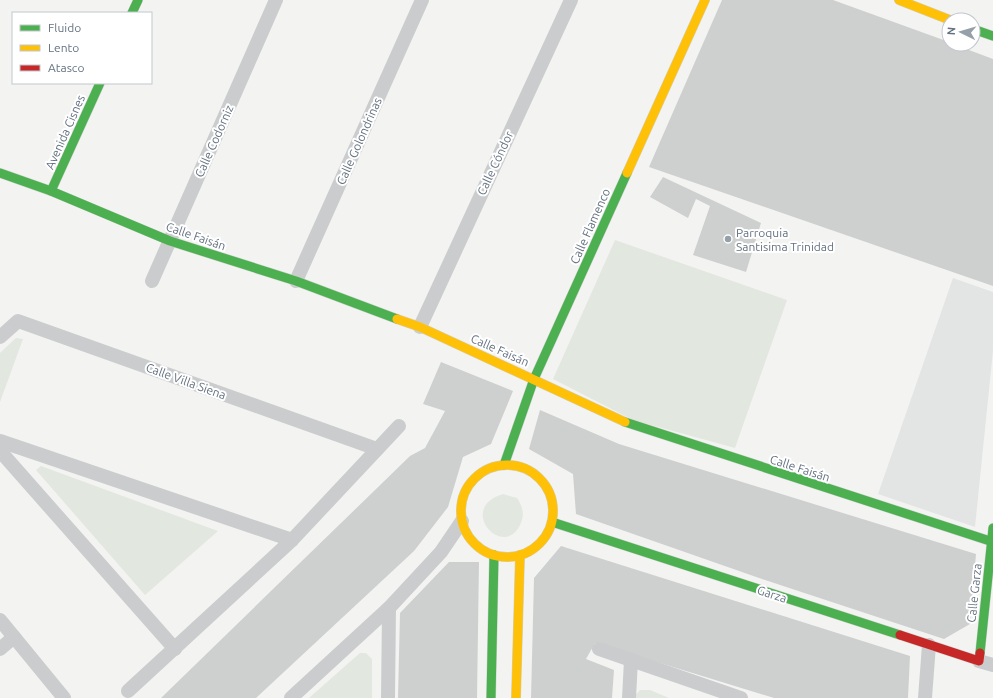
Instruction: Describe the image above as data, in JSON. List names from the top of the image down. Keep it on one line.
{"streets":{"street":["Avenida Cisnes","Calle Codorniz","Calle Golondrinas","Calle Cóndor","Calle Flamenco","Calle Faisán","Calle Villa Siena","Calle Garza","Garza"]},"crossings":[["Avenida Cisnes","Calle Faisán"],["Calle Codorniz","Calle Faisán"],["Calle Golondrinas","Calle Faisán"],["Calle Cóndor","Calle Faisán"],["Calle Flamenco","Calle Faisán"],["Calle Flamenco","Garza"],["Calle Faisán","Calle Garza"],["Calle Garza","Garza"]],"places":["Parroquia Santisima Trinidad"],"legend":["Fluido","Lento","Atasco"],"north":"left"}
